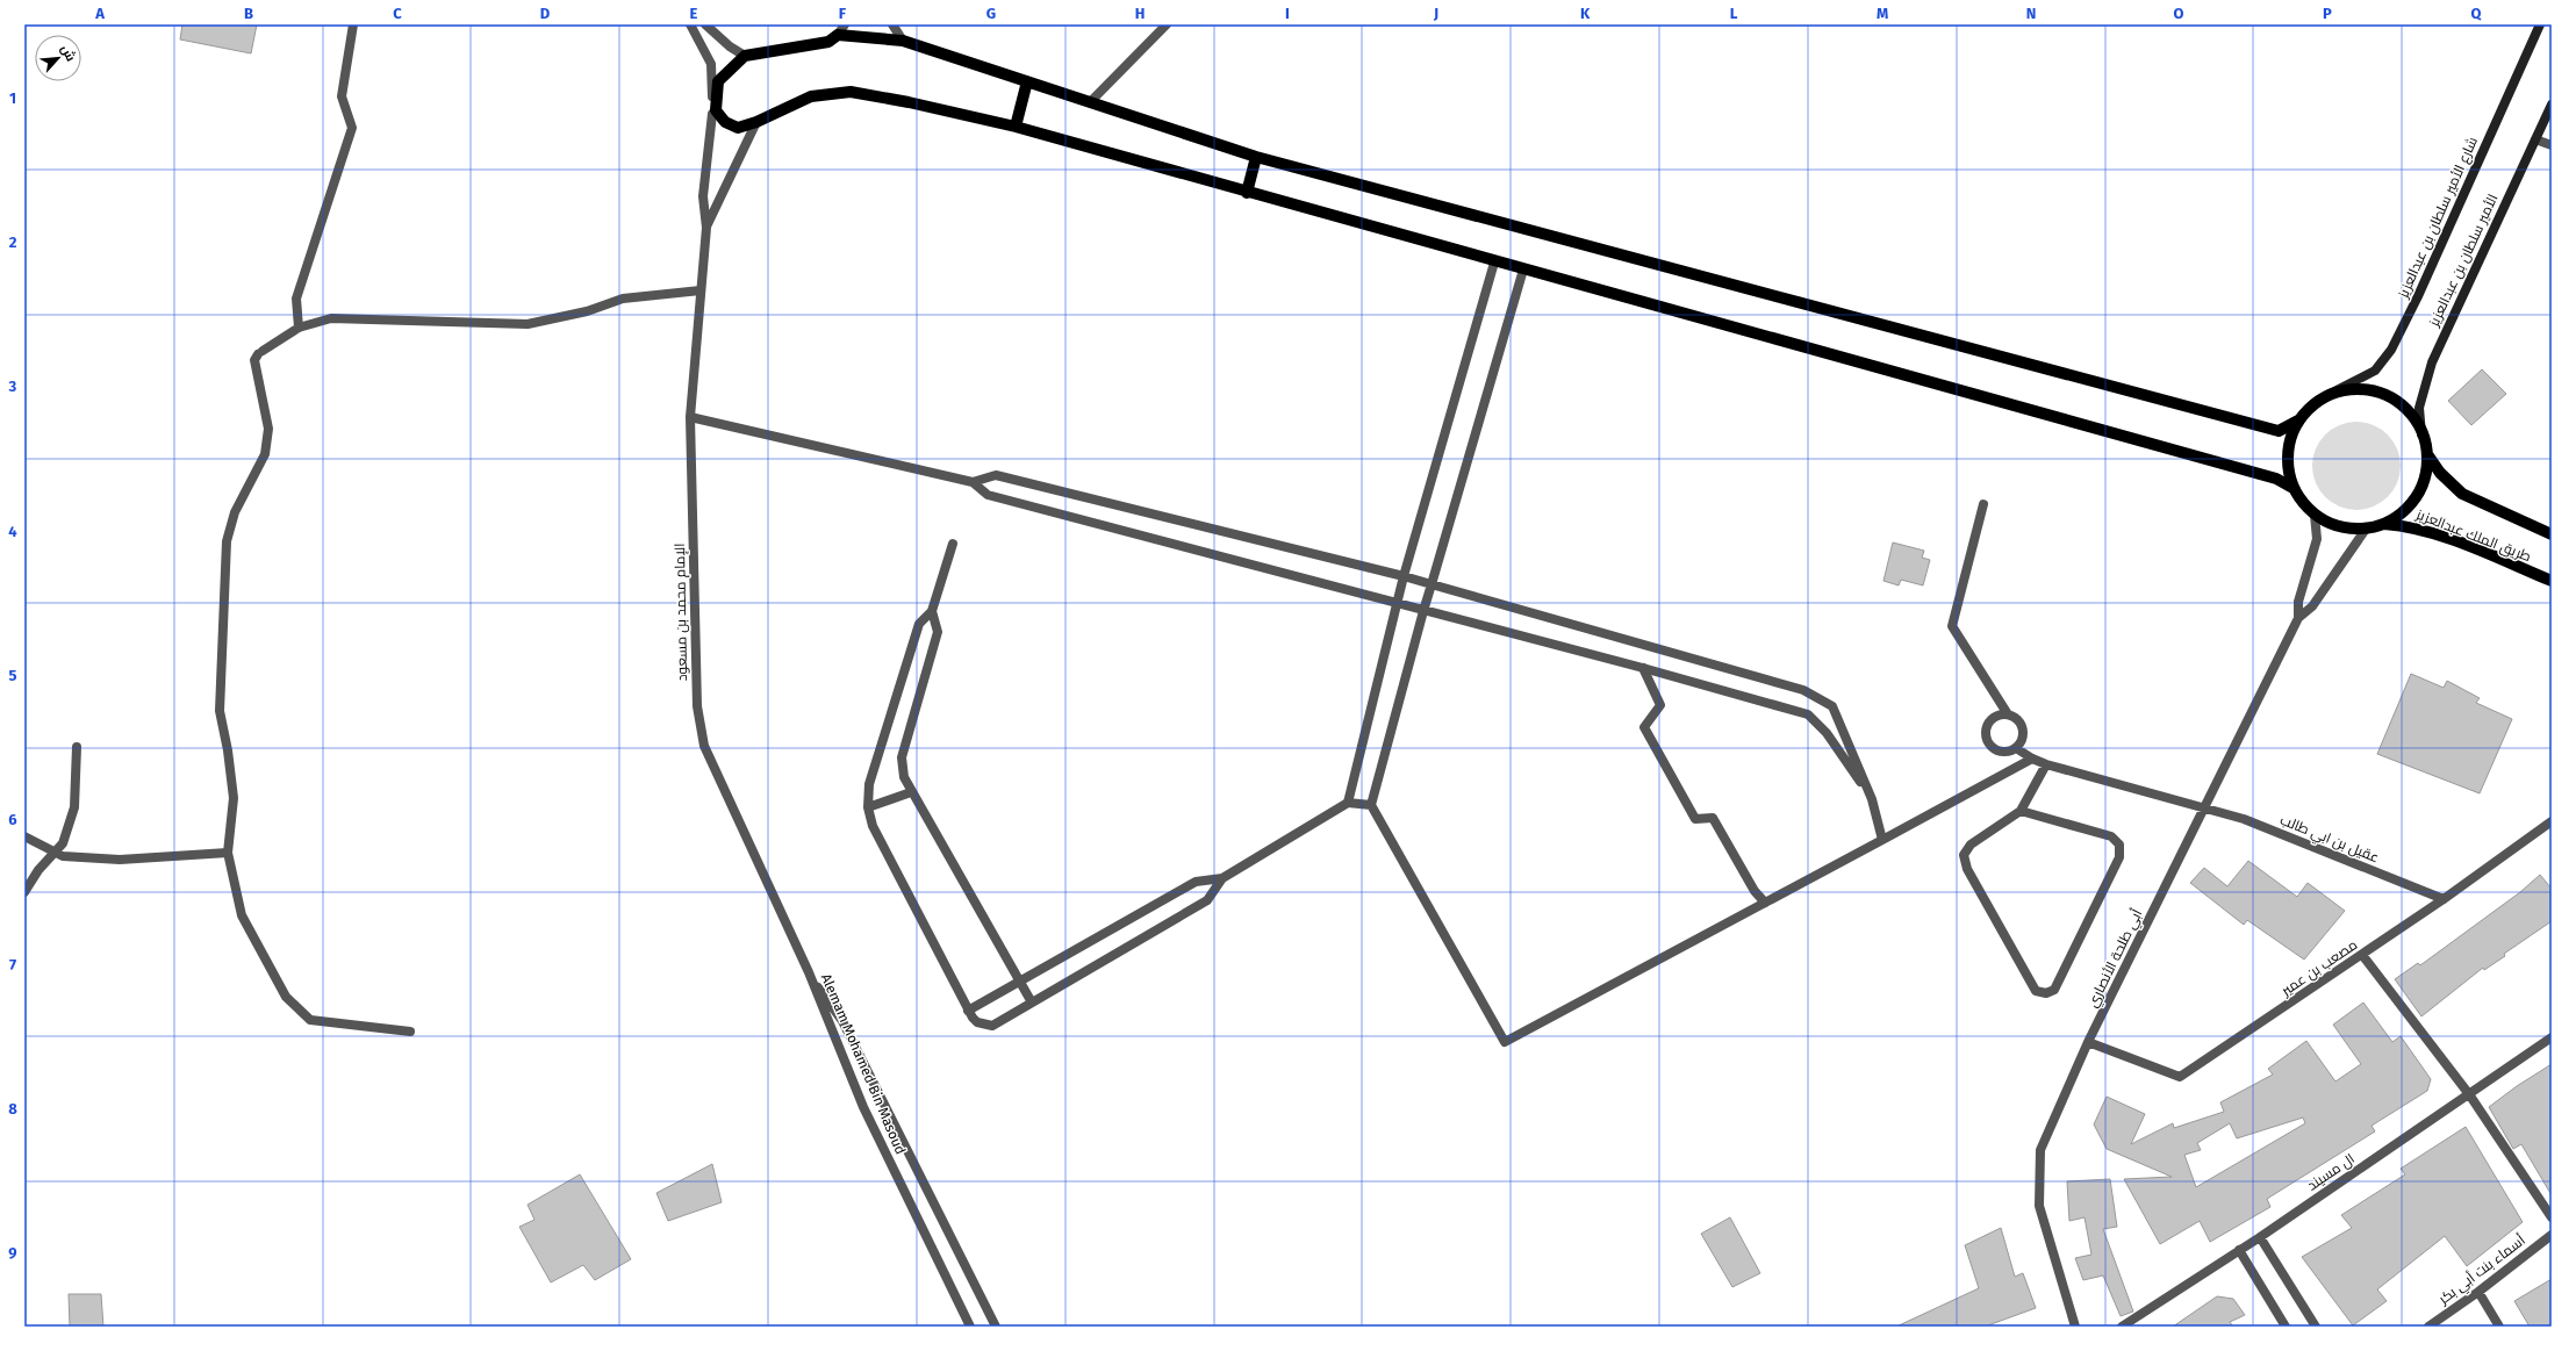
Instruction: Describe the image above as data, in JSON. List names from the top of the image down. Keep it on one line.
{"streets":{"main road":["شارع الأمير سلطان بن عبدالعزيز","الأمير سلطان بن عبدالعزيز","طريق الملك عبدالعزيز"],"street":["الإمام محمد بن مسعود","عقيل بن ابي طالب","أبي طلحة الأنصاري","مصعب بن عمير","Alemam Mohamed Bin Masoud","ال مسيند","أسماء بنت أبي بكر"]},"crossings":[["شارع الأمير سلطان بن عبدالعزيز","الأمير سلطان بن عبدالعزيز"],["شارع الأمير سلطان بن عبدالعزيز","طريق الملك عبدالعزيز"],["شارع الأمير سلطان بن عبدالعزيز","أبي طلحة الأنصاري"],["الأمير سلطان بن عبدالعزيز","طريق الملك عبدالعزيز"],["الأمير سلطان بن عبدالعزيز","أبي طلحة الأنصاري"],["طريق الملك عبدالعزيز","أبي طلحة الأنصاري"],["الإمام محمد بن مسعود","Alemam Mohamed Bin Masoud"],["عقيل بن ابي طالب","أبي طلحة الأنصاري"],["عقيل بن ابي طالب","مصعب بن عمير"],["أبي طلحة الأنصاري","مصعب بن عمير"]],"north":"top right","grid":{"columns":["A","B","C","D","E","F","G","H","I","J","K","L","M","N","O","P","Q"],"rows":["1","2","3","4","5","6","7","8","9"]}}
